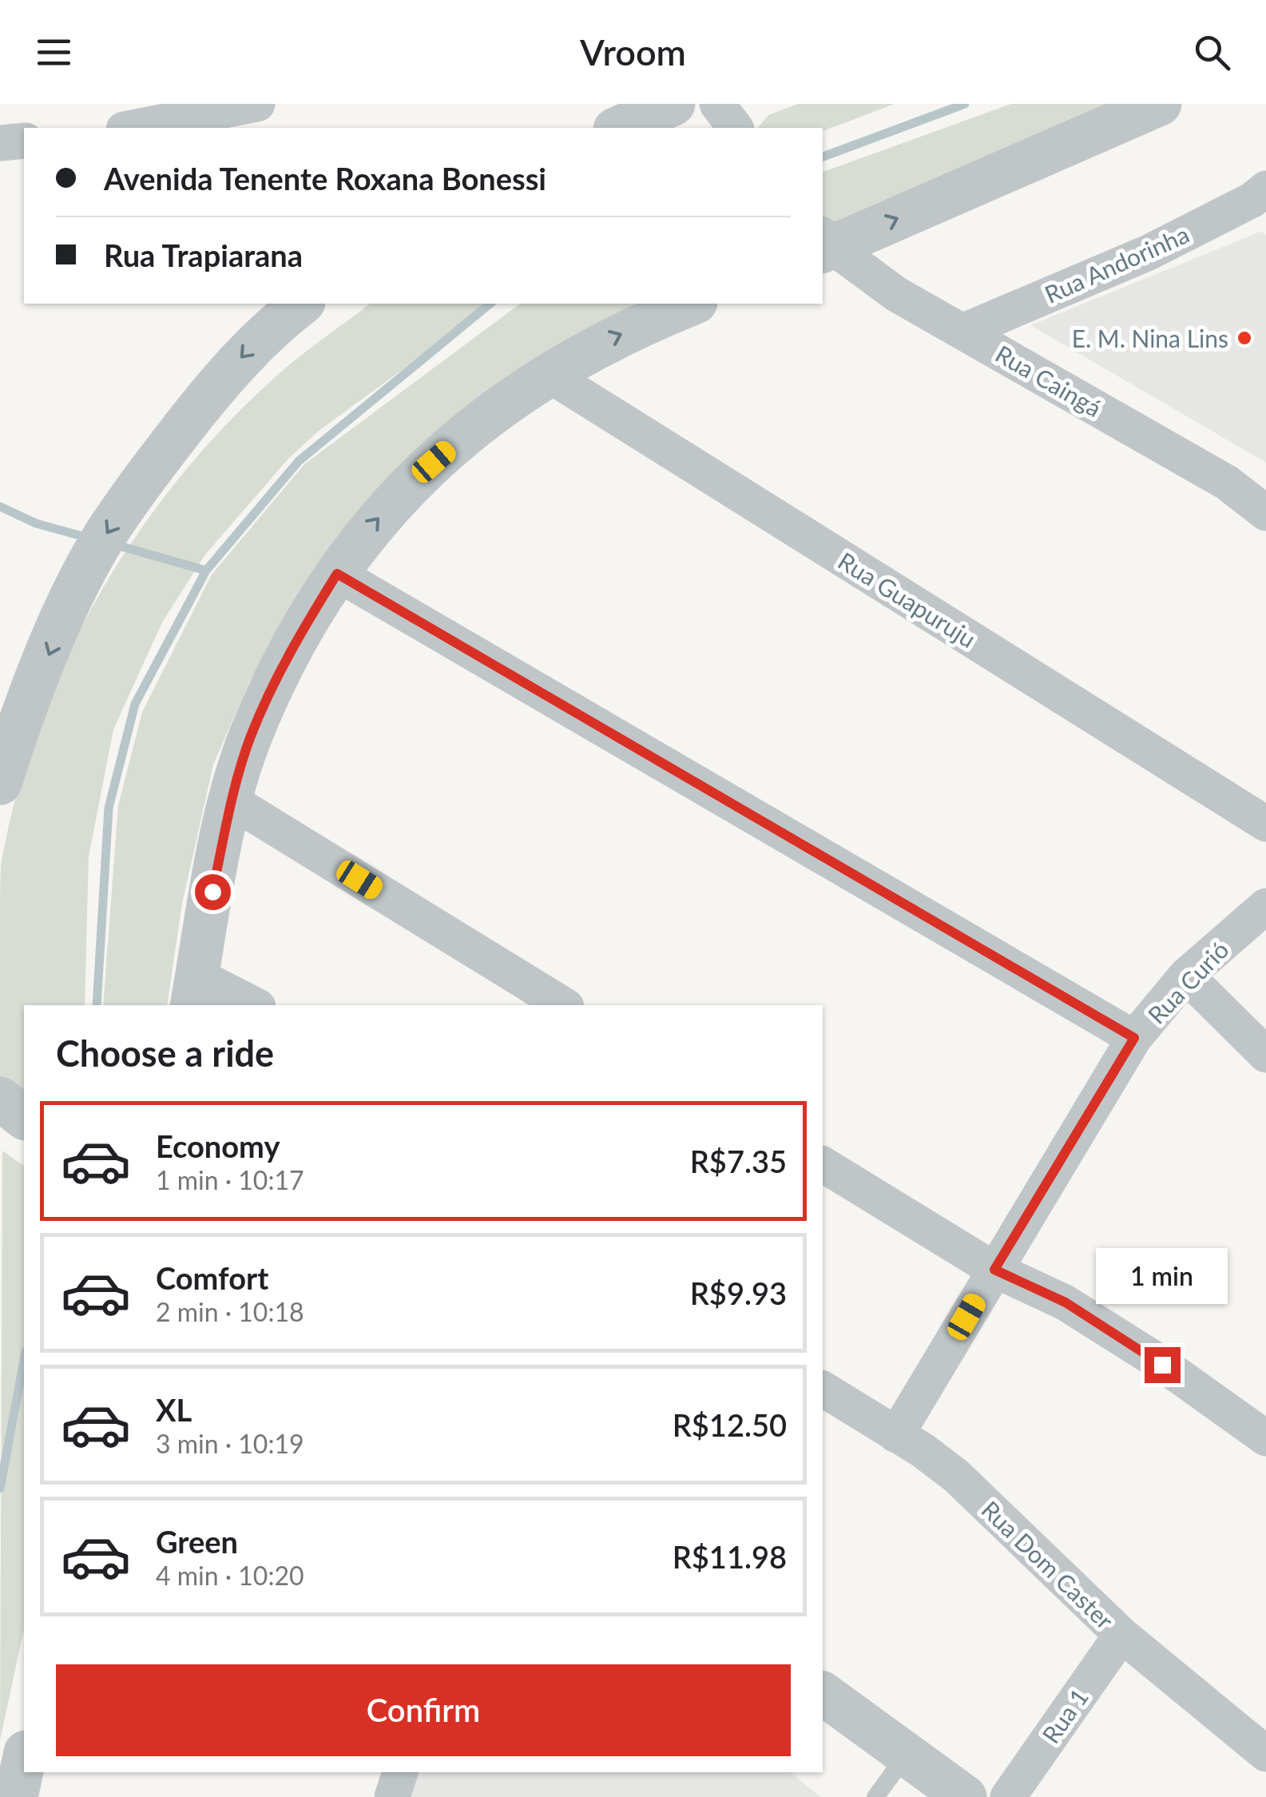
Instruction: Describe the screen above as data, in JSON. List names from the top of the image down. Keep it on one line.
{"streets":{"street":["Rua Andorinha","Rua Caingá","Rua Guapuruju","Rua Curió","Rua Dom Caster","Rua 1"]},"crossings":[["Rua Andorinha","Rua Caingá"],["Rua Curió","Rua Dom Caster"],["Rua Dom Caster","Rua 1"]],"places":["E. M. Nina Lins"],"page":{"header":"Vroom","banner":["Avenida Tenente Roxana Bonessi","Rua Trapiarana"],"heading":"Choose a ride","list":[{"name":"Economy","note":"1 min · 10:17","value":"R$7.35"},{"name":"Comfort","note":"2 min · 10:18","value":"R$9.93"},{"name":"XL","note":"3 min · 10:19","value":"R$12.50"},{"name":"Green","note":"4 min · 10:20","value":"R$11.98"}],"bubble":"1 min","buttons":"Confirm"}}
